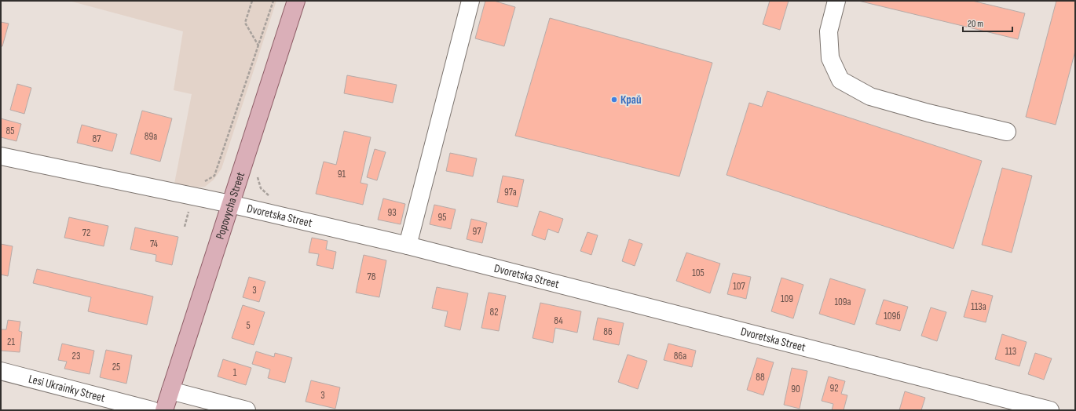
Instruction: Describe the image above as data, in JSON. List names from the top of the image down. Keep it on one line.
{"streets":{"main road":["Popovycha Street"],"street":["Dvoretska Street","Lesi Ukrainky Street"]},"crossings":[["Popovycha Street","Dvoretska Street"]],"places":["Край"],"house_numbers":["85","89а","87","91","97а","93","95","97","72","74","105","78","107","3","109","109а","113а","82","109б","84","5","86","21","113","23","86а","25","1","88","92","90","3"],"scale_bar":"20 m"}
